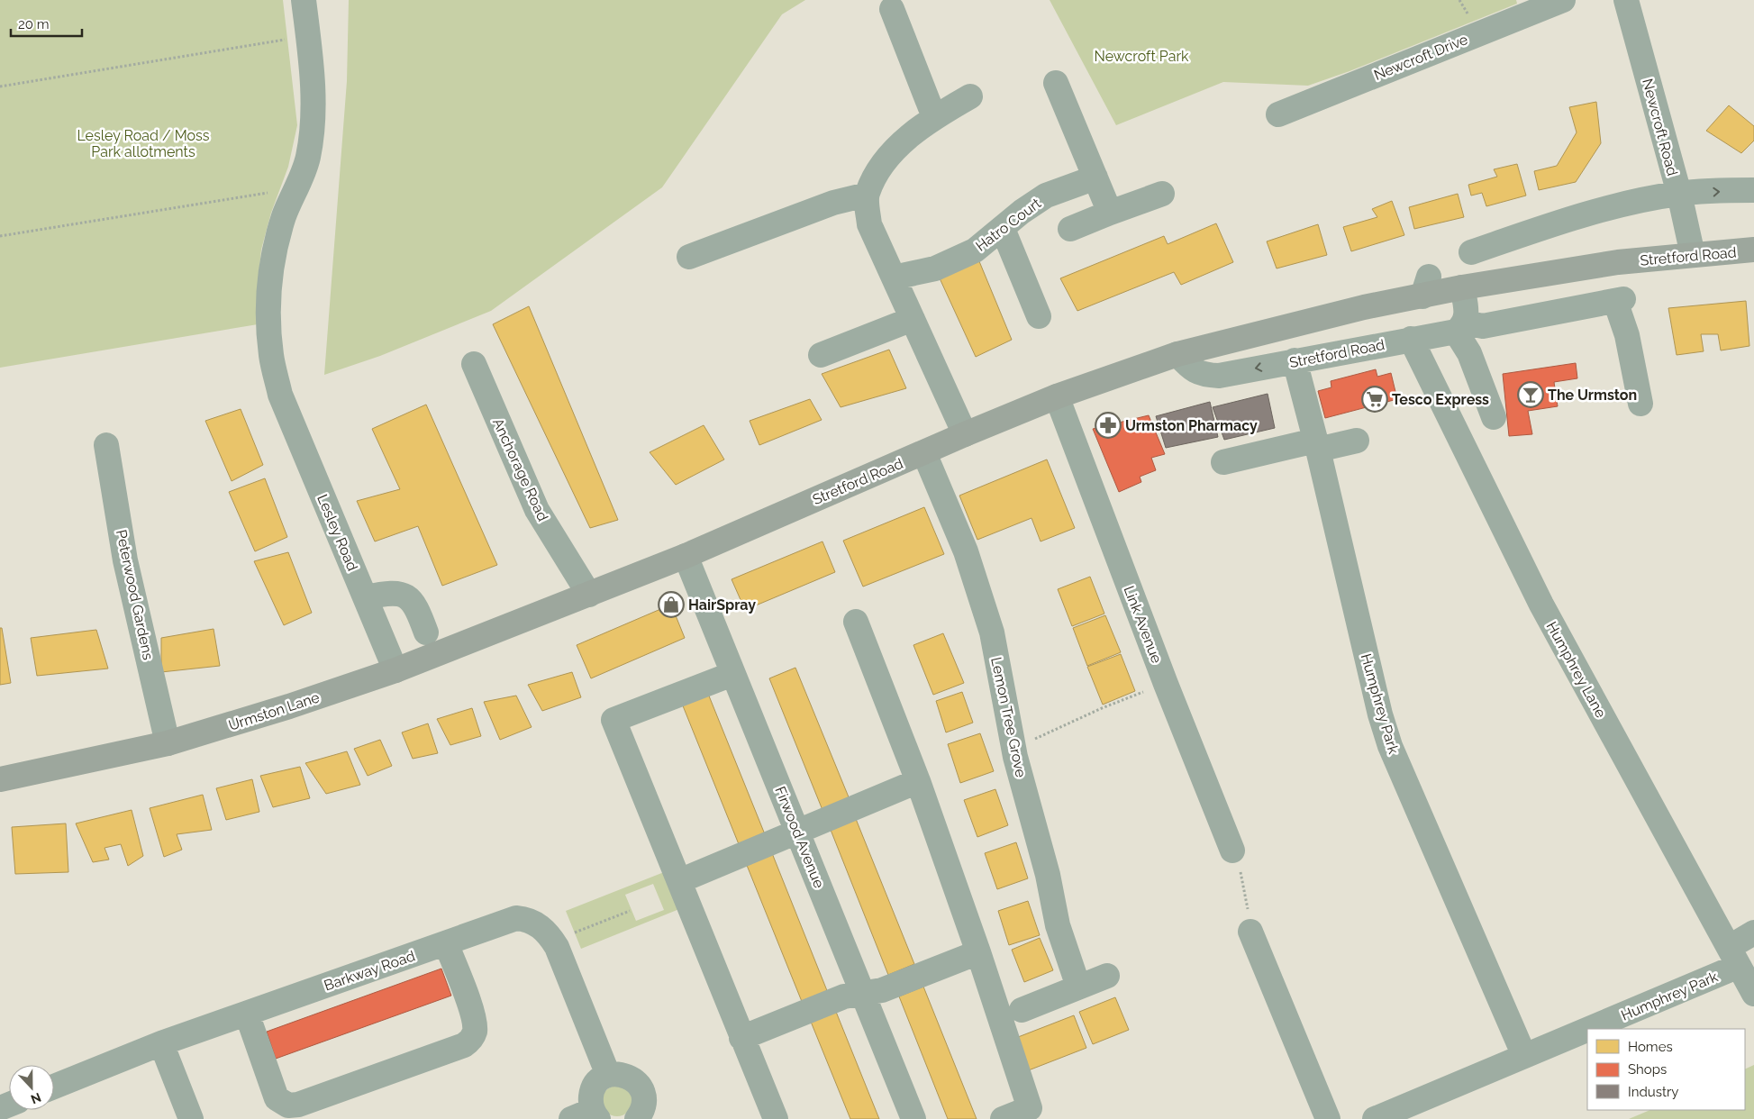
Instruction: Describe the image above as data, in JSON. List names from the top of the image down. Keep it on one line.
{"streets":{"main road":["Stretford Road","Urmston Lane"],"street":["Newcroft Drive","Newcroft Road","Hatro Court","Anchorage Road","Lesley Road","Peterwood Gardens","Link Avenue","Humphrey Lane","Humphrey Park","Lemon Tree Grove","Firwood Avenue","Barkway Road"]},"crossings":[["Newcroft Road","Stretford Road"],["Stretford Road","Anchorage Road"],["Stretford Road","Link Avenue"],["Stretford Road","Humphrey Lane"],["Stretford Road","Humphrey Park"],["Stretford Road","Urmston Lane"],["Stretford Road","Lemon Tree Grove"],["Stretford Road","Firwood Avenue"],["Lesley Road","Urmston Lane"],["Peterwood Gardens","Urmston Lane"],["Humphrey Lane","Humphrey Park"]],"parks":["Newcroft Park","Lesley Road / Moss Park allotments"],"places":{"bar":["The Urmston"],"supermarket":["Tesco Express"],"pharmacy":["Urmston Pharmacy"],"shop":["HairSpray"]},"legend":["Homes","Shops","Industry"],"scale_bar":"20 m","north":"bottom"}
